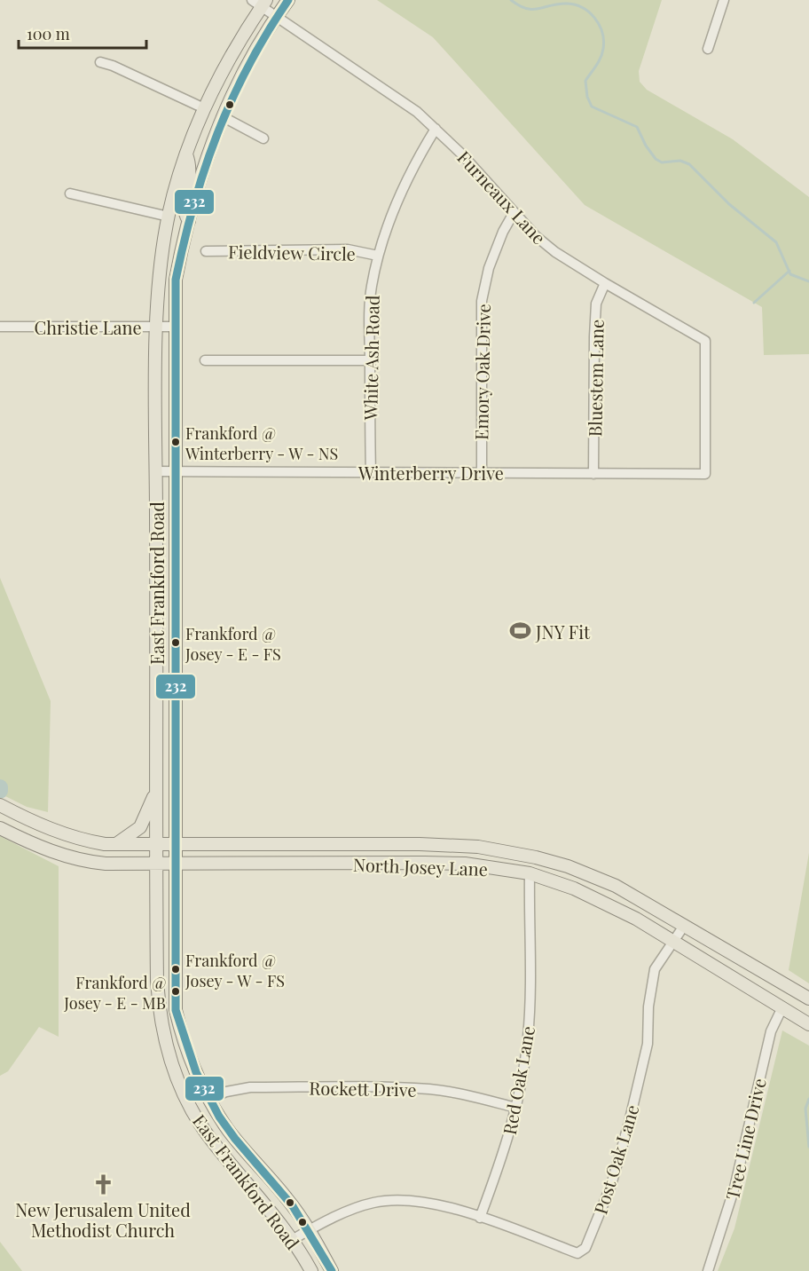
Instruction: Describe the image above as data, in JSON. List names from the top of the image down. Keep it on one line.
{"streets":{"main road":["East Frankford Road","North Josey Lane"],"street":["Furneaux Lane","Fieldview Circle","Christie Lane","White Ash Road","Emory Oak Drive","Bluestem Lane","Winterberry Drive","Red Oak Lane","Rockett Drive","Tree Line Drive","Post Oak Lane"]},"crossings":[["Furneaux Lane","White Ash Road"],["Furneaux Lane","Emory Oak Drive"],["Furneaux Lane","Bluestem Lane"],["Furneaux Lane","Winterberry Drive"],["Furneaux Lane","East Frankford Road"],["Fieldview Circle","White Ash Road"],["Christie Lane","East Frankford Road"],["White Ash Road","Winterberry Drive"],["Emory Oak Drive","Winterberry Drive"],["Bluestem Lane","Winterberry Drive"],["Winterberry Drive","East Frankford Road"],["East Frankford Road","North Josey Lane"],["East Frankford Road","Rockett Drive"],["East Frankford Road","Post Oak Lane"],["North Josey Lane","Red Oak Lane"],["North Josey Lane","Tree Line Drive"],["North Josey Lane","Post Oak Lane"],["Red Oak Lane","Rockett Drive"],["Red Oak Lane","Post Oak Lane"]],"places":{"other":["Frankford @ Winterberry - W - NS","Frankford @ Josey - E - FS","Frankford @ Josey - W - FS","Frankford @ Josey - E - MB"],"sports":["JNY Fit"],"church":["New Jerusalem United Methodist Church"]},"lines":["transit line 232"],"scale_bar":"100 m"}
